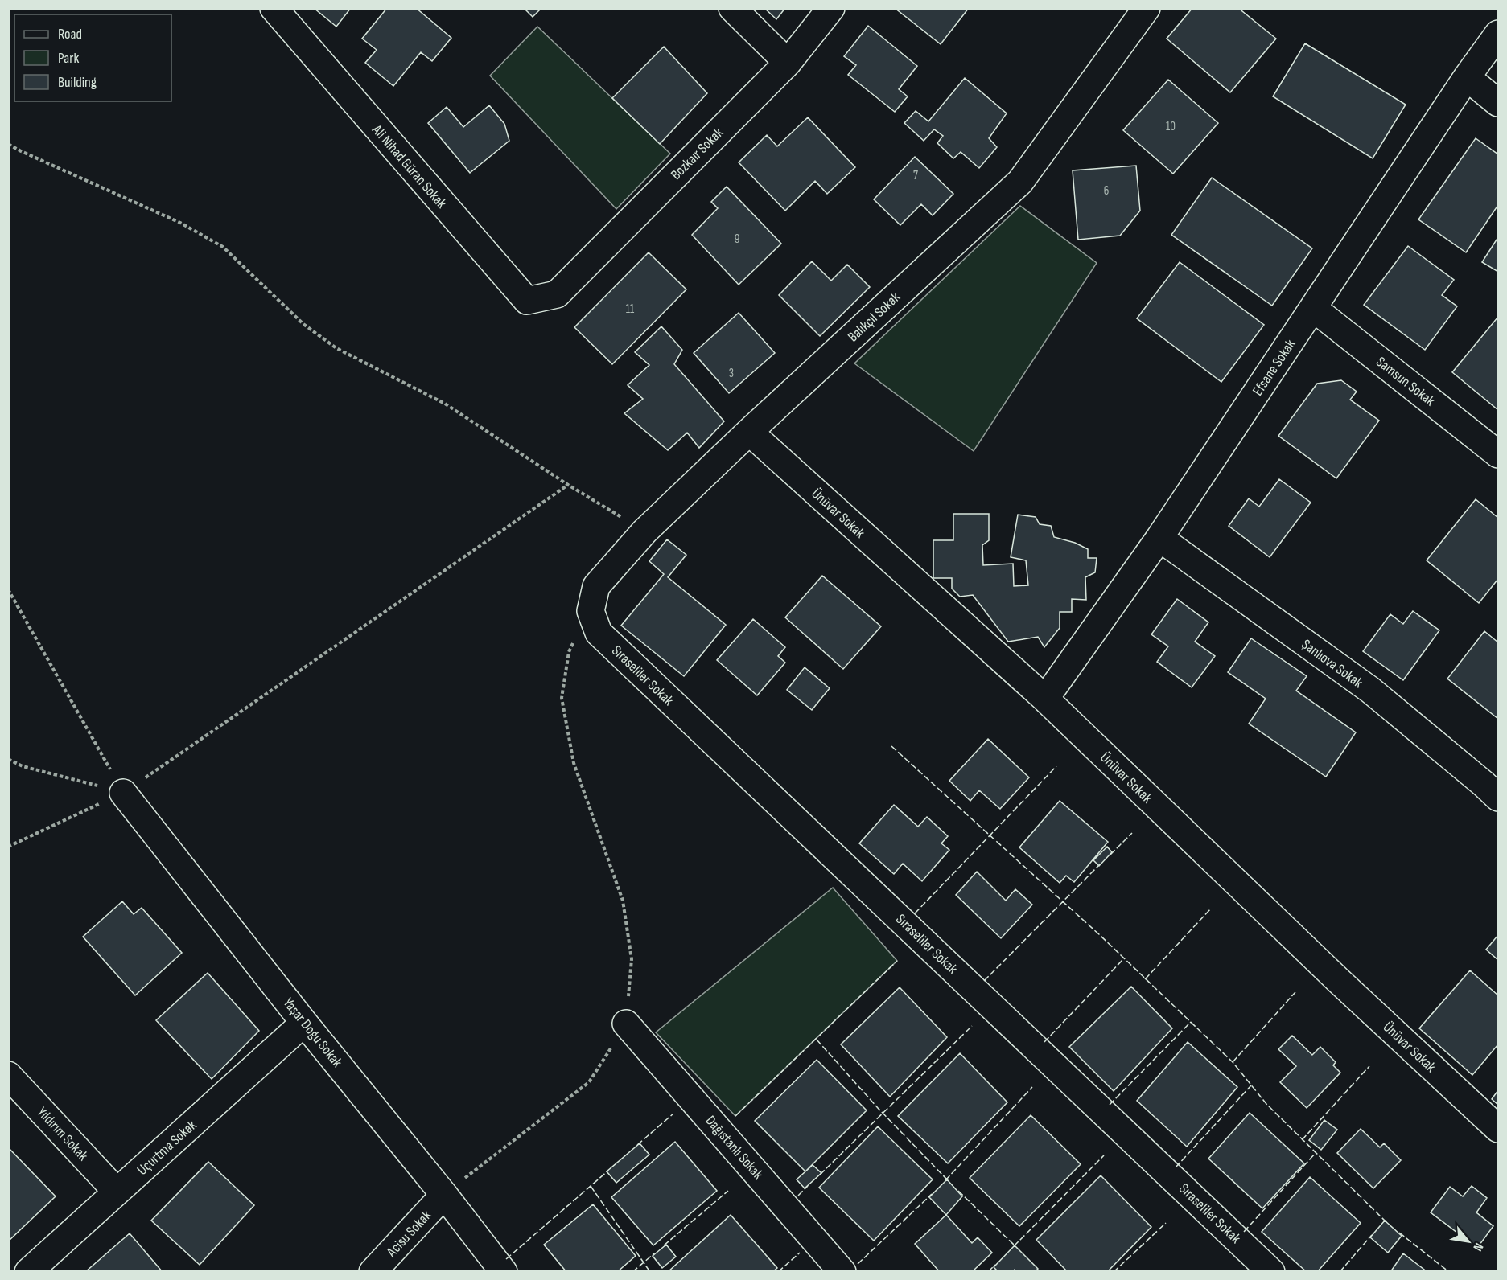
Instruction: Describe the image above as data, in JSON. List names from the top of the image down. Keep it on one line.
{"streets":{"street":["Bozkaır Sokak","Ali Nihad Güran Sokak","Balıkçıl Sokak","Efsane Sokak","Samsun Sokak","Ünüvar Sokak","Şanlıova Sokak","Sıraseliler Sokak","Yaşar Dogu Sokak","Yıldırım Sokak","Uçurtma Sokak","Dağıstanlı Sokak","Acisu Sokak"]},"crossings":[["Bozkaır Sokak","Ali Nihad Güran Sokak"],["Balıkçıl Sokak","Ünüvar Sokak"],["Balıkçıl Sokak","Sıraseliler Sokak"],["Efsane Sokak","Samsun Sokak"],["Efsane Sokak","Ünüvar Sokak"],["Efsane Sokak","Şanlıova Sokak"],["Yaşar Dogu Sokak","Uçurtma Sokak"],["Yaşar Dogu Sokak","Acisu Sokak"],["Yıldırım Sokak","Uçurtma Sokak"]],"house_numbers":["10","7","6","9","11","3"],"legend":["Road","Park","Building"],"north":"bottom right"}
